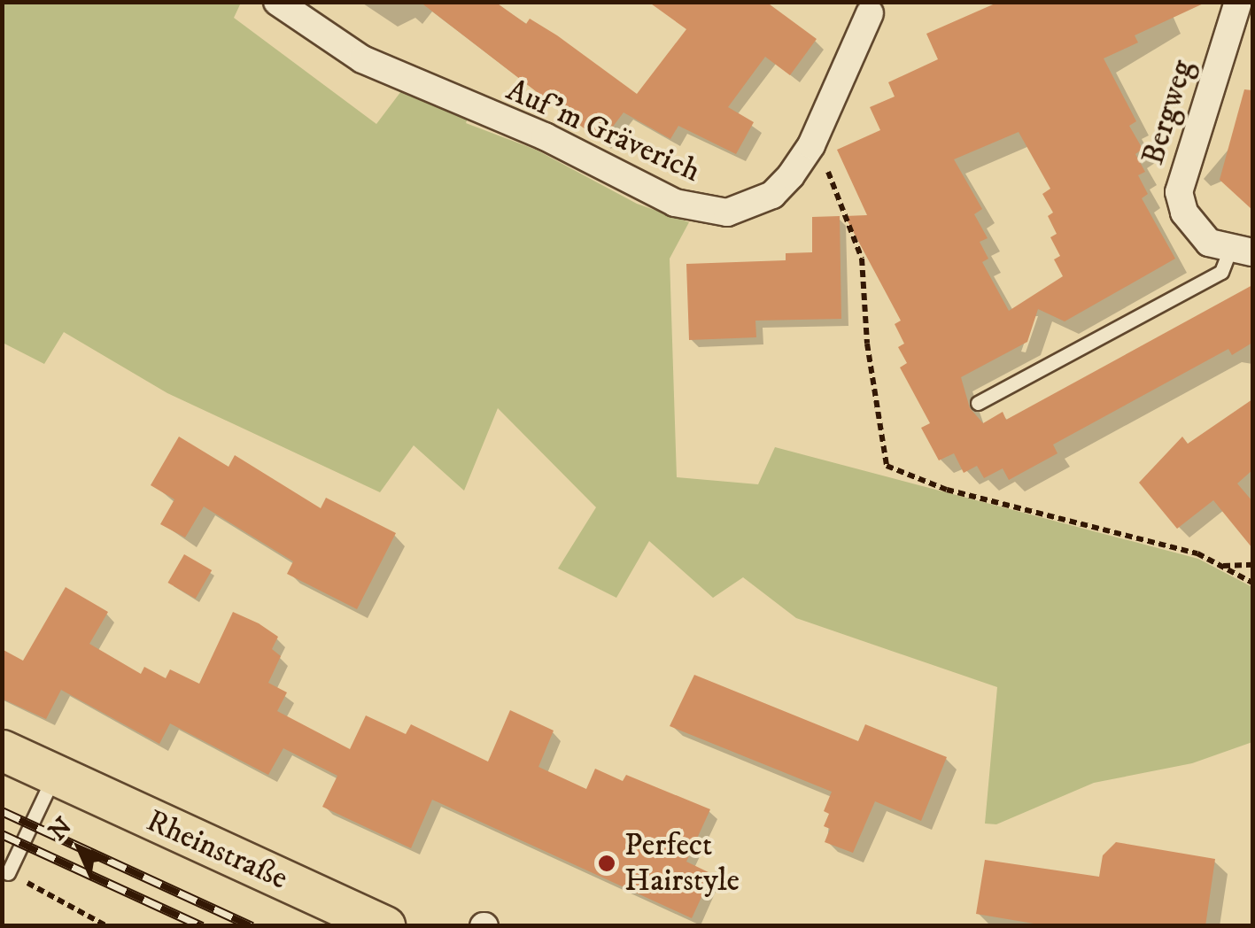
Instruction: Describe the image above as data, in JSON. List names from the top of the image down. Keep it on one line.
{"streets":{"main road":["Rheinstraße"],"street":["Bergweg","Auf'm Gräverich"]},"places":["Perfect Hairstyle"],"north":"top left"}
